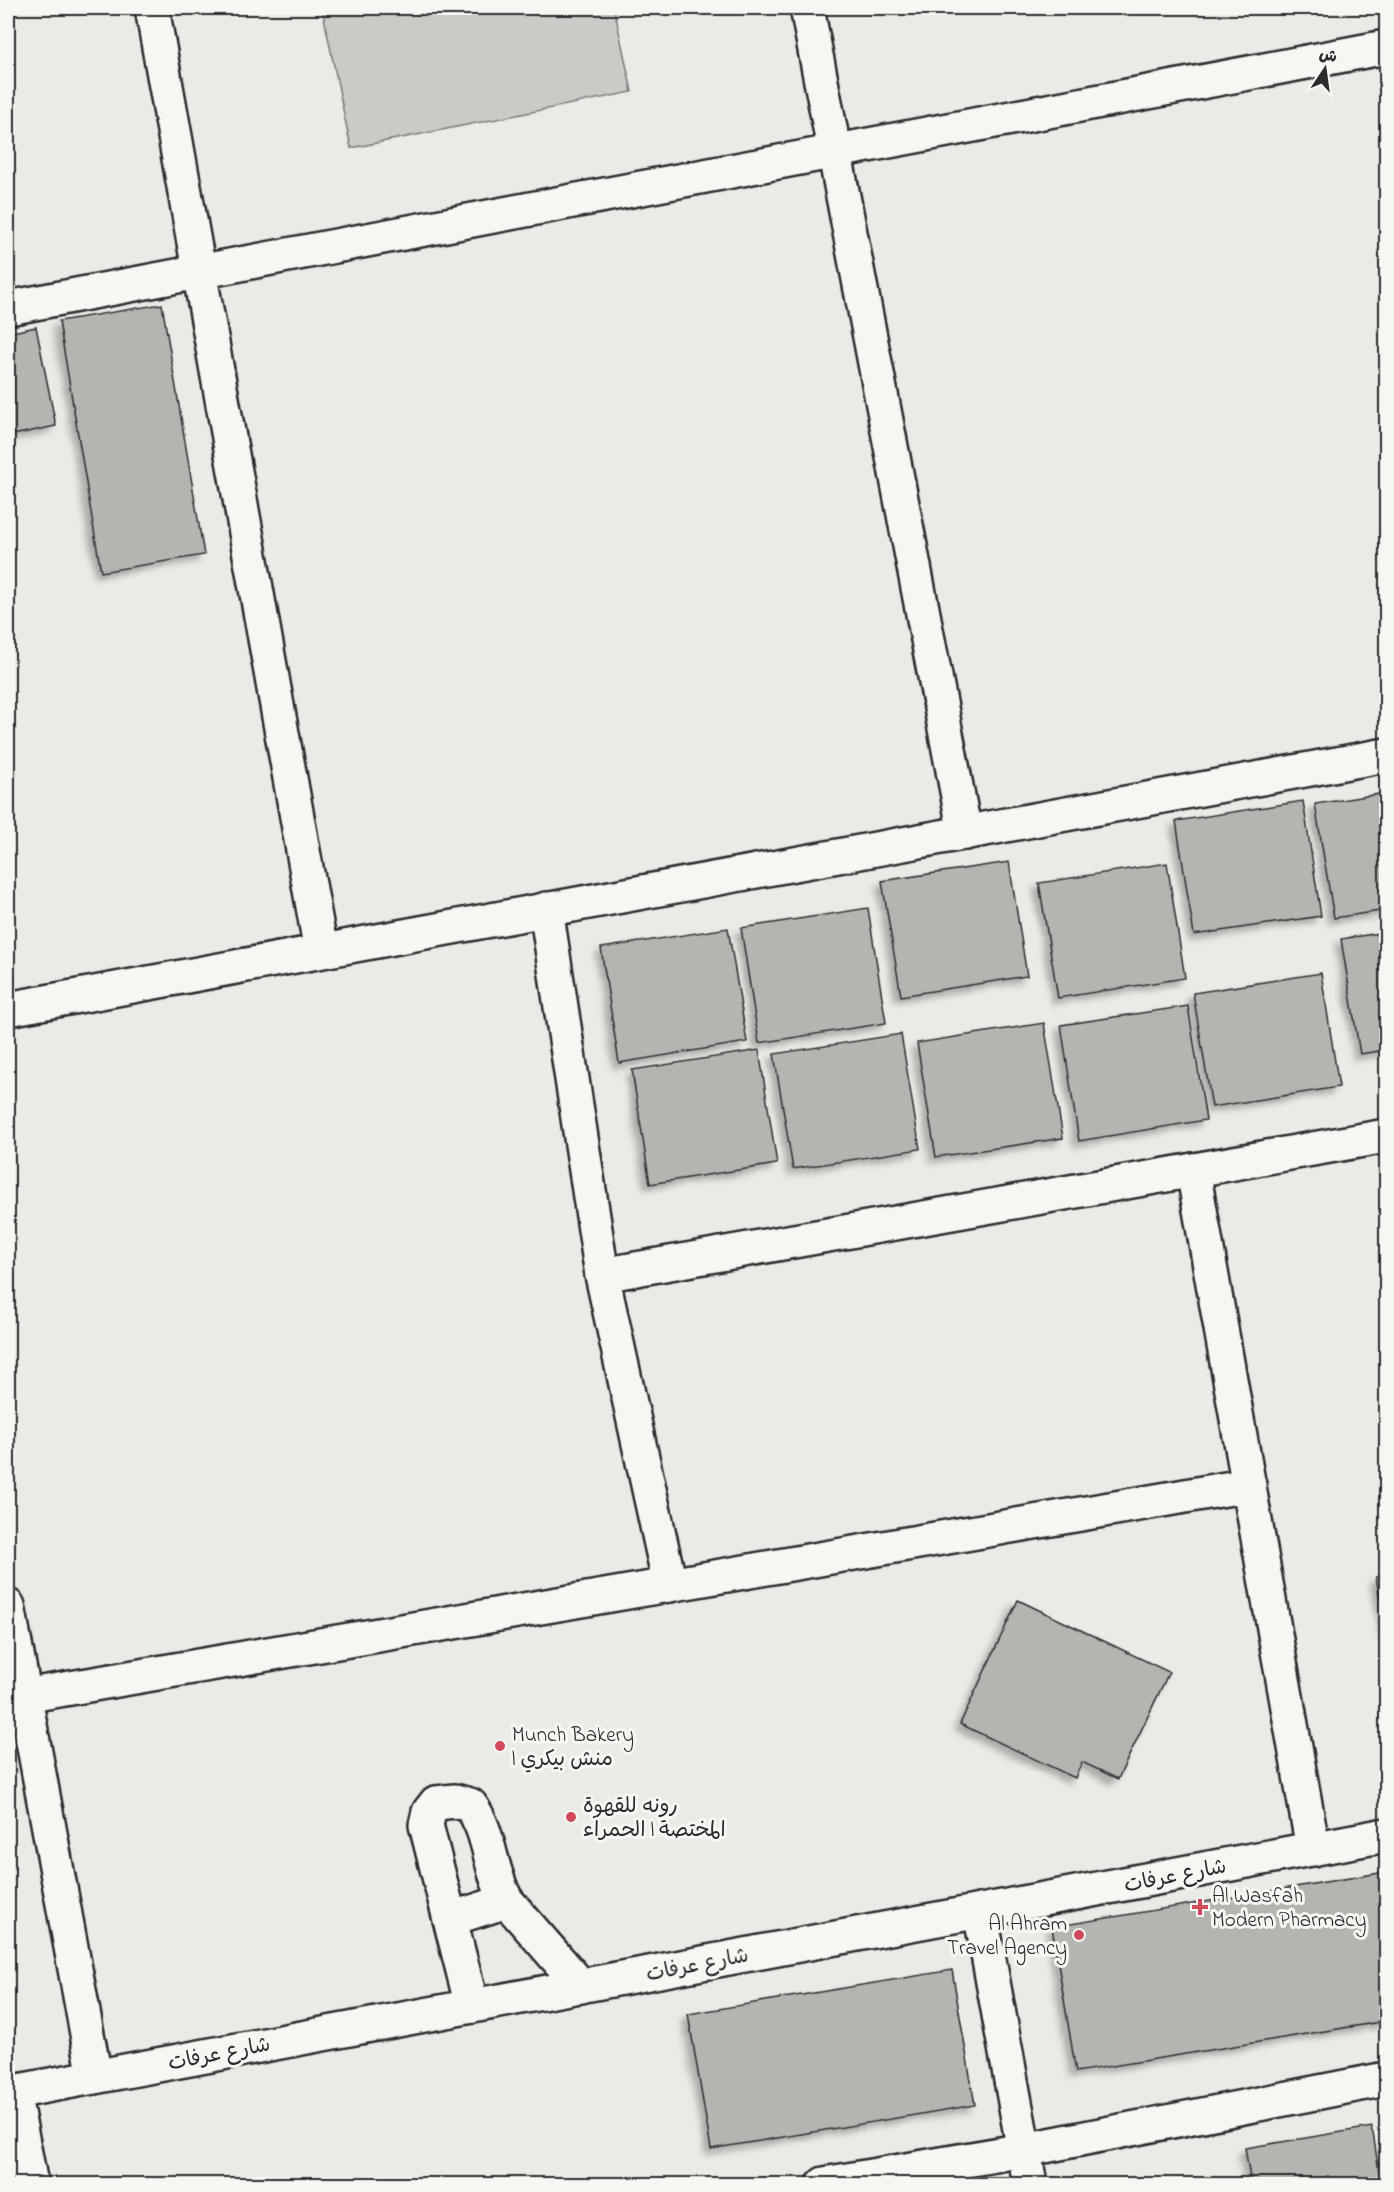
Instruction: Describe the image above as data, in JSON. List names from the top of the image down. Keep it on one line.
{"streets":{"street":["شارع عرفات"]},"places":{"other":["Munch Bakery | منش بيكري","رونه للقهوة المختصة | الحمراء","Al Ahram Travel Agency"],"health":["Al Wasfah Modern Pharmacy"]},"north":"top"}
